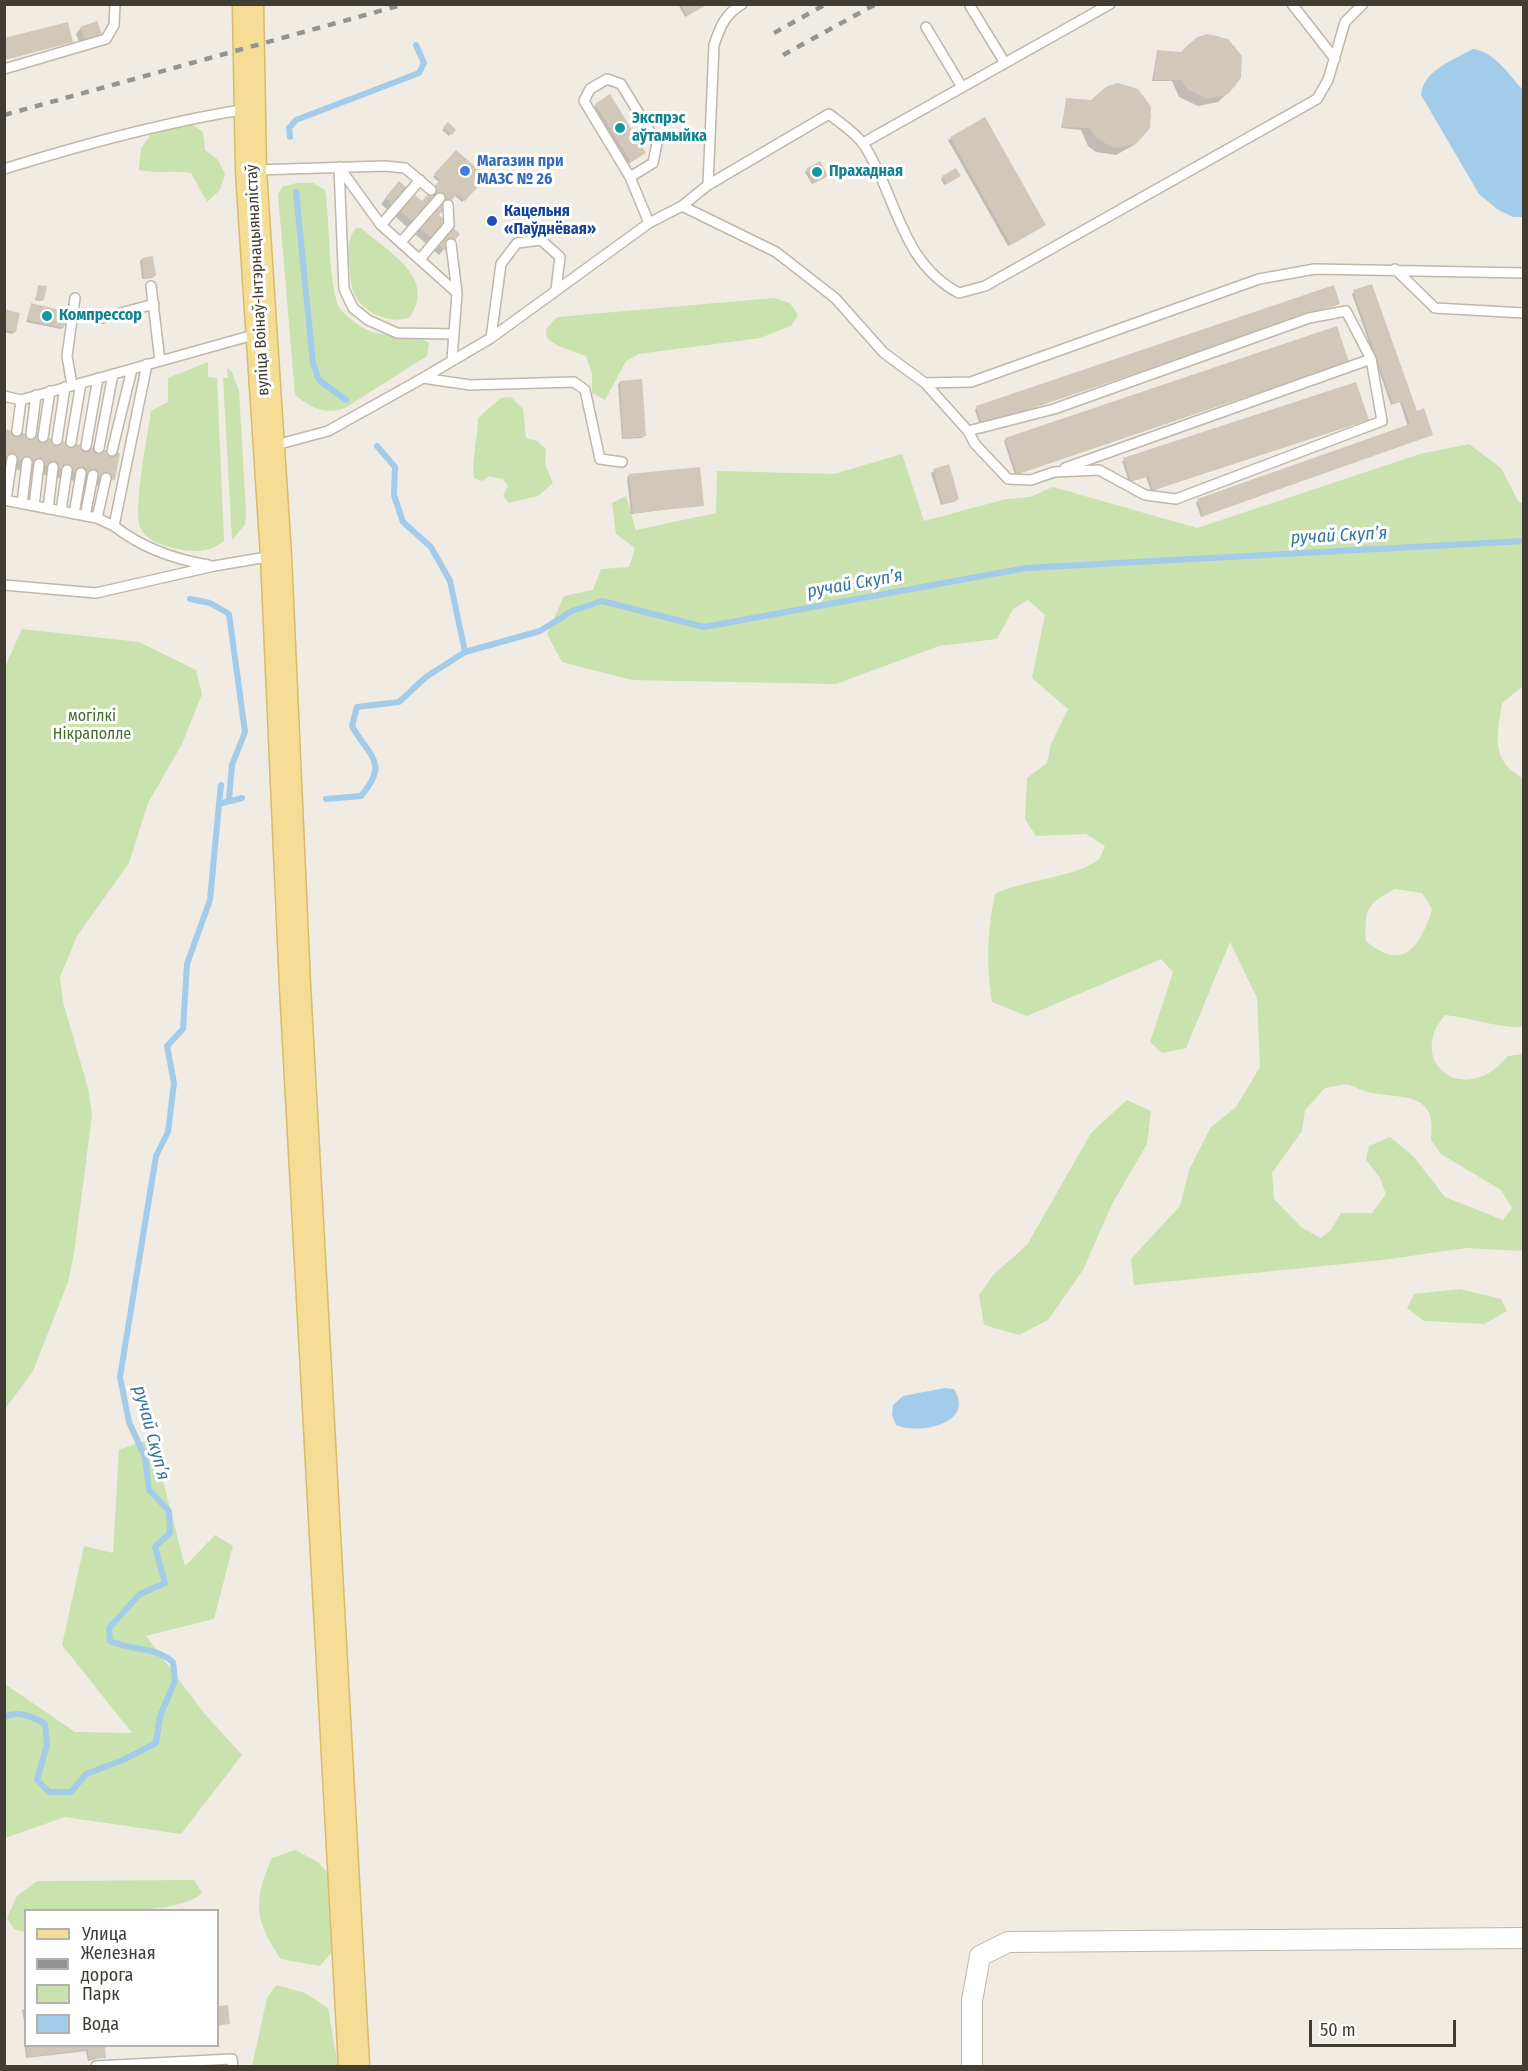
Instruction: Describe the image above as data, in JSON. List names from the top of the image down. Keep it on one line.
{"streets":{"main road":["вуліца Воінаў-Інтэрнацыяналістаў"]},"water":["ручай Скупʼя"],"parks":["могілкі Нікраполле"],"places":["Экспрэс аўтамыйка","Магазин при МАЗС № 26","Прахадная","Кацельня «Паўднёвая»","Компрессор"],"legend":["Улица","Железная дорога","Парк","Вода"],"scale_bar":"50 m"}
